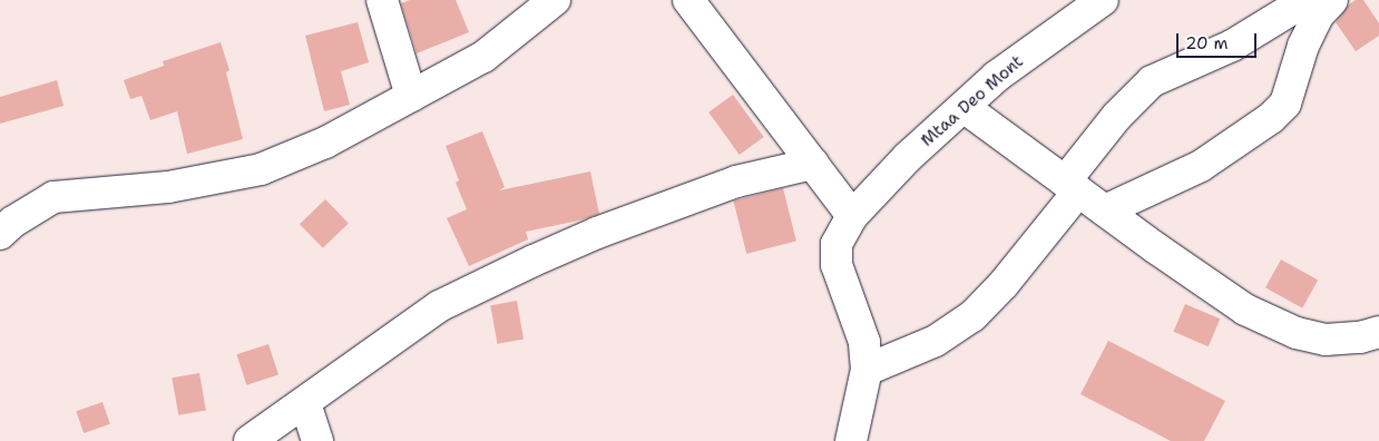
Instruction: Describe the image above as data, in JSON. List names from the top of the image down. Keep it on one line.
{"streets":{"street":["Mtaa Deo Mont"]},"scale_bar":"20 m"}
